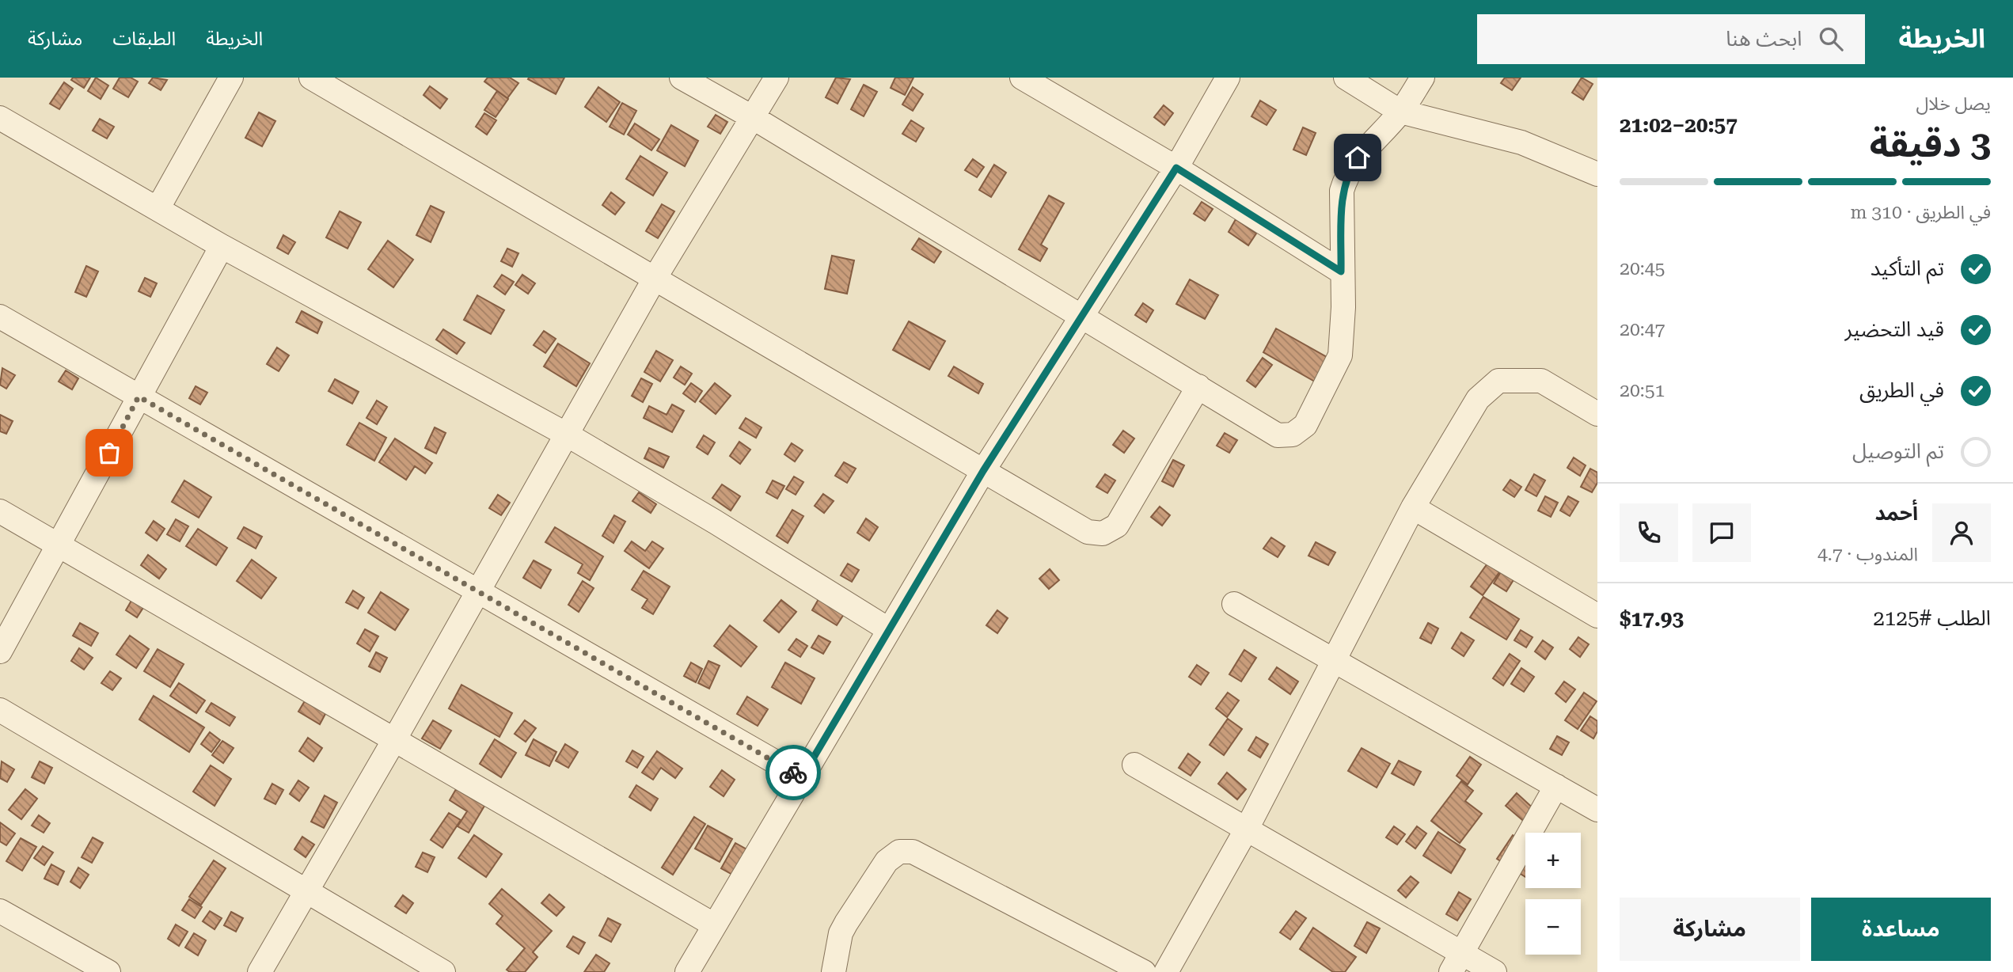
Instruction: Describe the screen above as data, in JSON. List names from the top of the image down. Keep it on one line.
{"page":{"header":"الخريطة","search":"ابحث هنا","nav":["الخريطة","الطبقات","مشاركة"],"heading":["3 دقيقة","يصل خلال","20:57–21:02"],"panel":["أحمد","المندوب · 4.7","الطلب #2125","$17.93"],"bar":"في الطريق · 310 m","list":[["تم التأكيد","20:45"],["قيد التحضير","20:47"],["في الطريق","20:51"],"تم التوصيل"],"map_buttons":["+","−"],"buttons":["مساعدة","مشاركة"]}}
